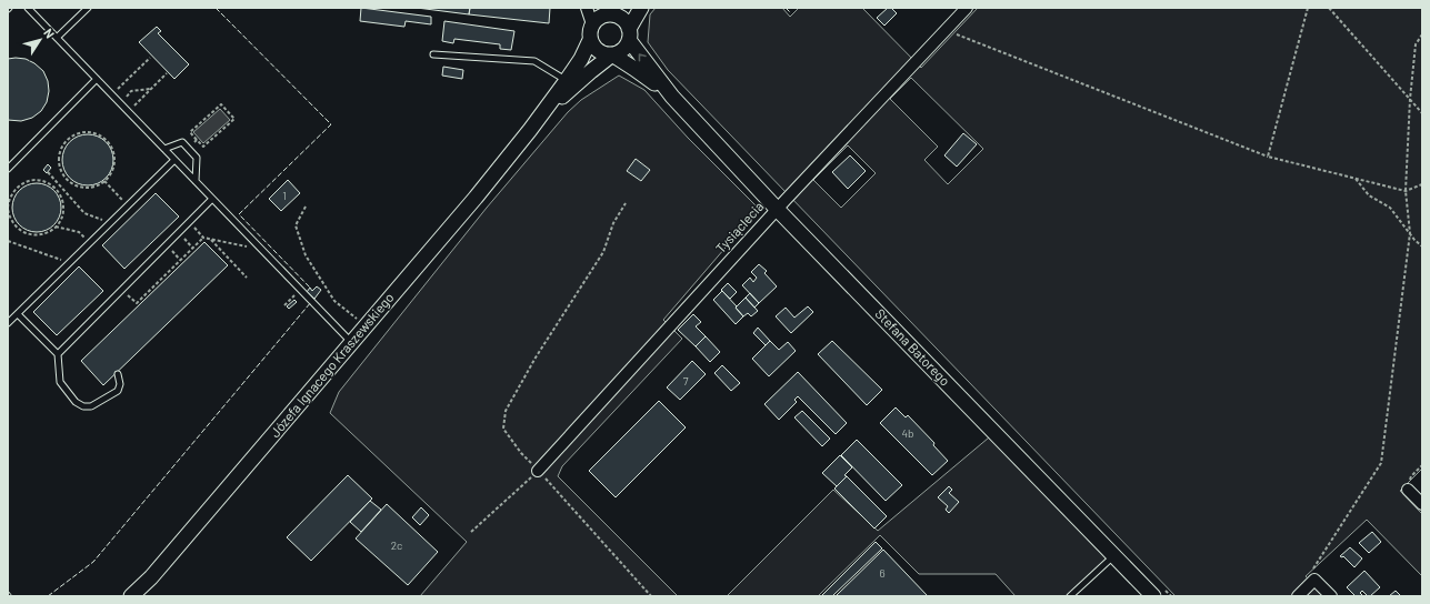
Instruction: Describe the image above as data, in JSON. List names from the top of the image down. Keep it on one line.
{"streets":{"street":["Tysiąclecia","Stefana Batorego","Józefa Ignacego Kraszewskiego"]},"crossings":[["Tysiąclecia","Stefana Batorego"],["Stefana Batorego","Józefa Ignacego Kraszewskiego"]],"house_numbers":["1","7","4b","2c","6"],"north":"top right"}
